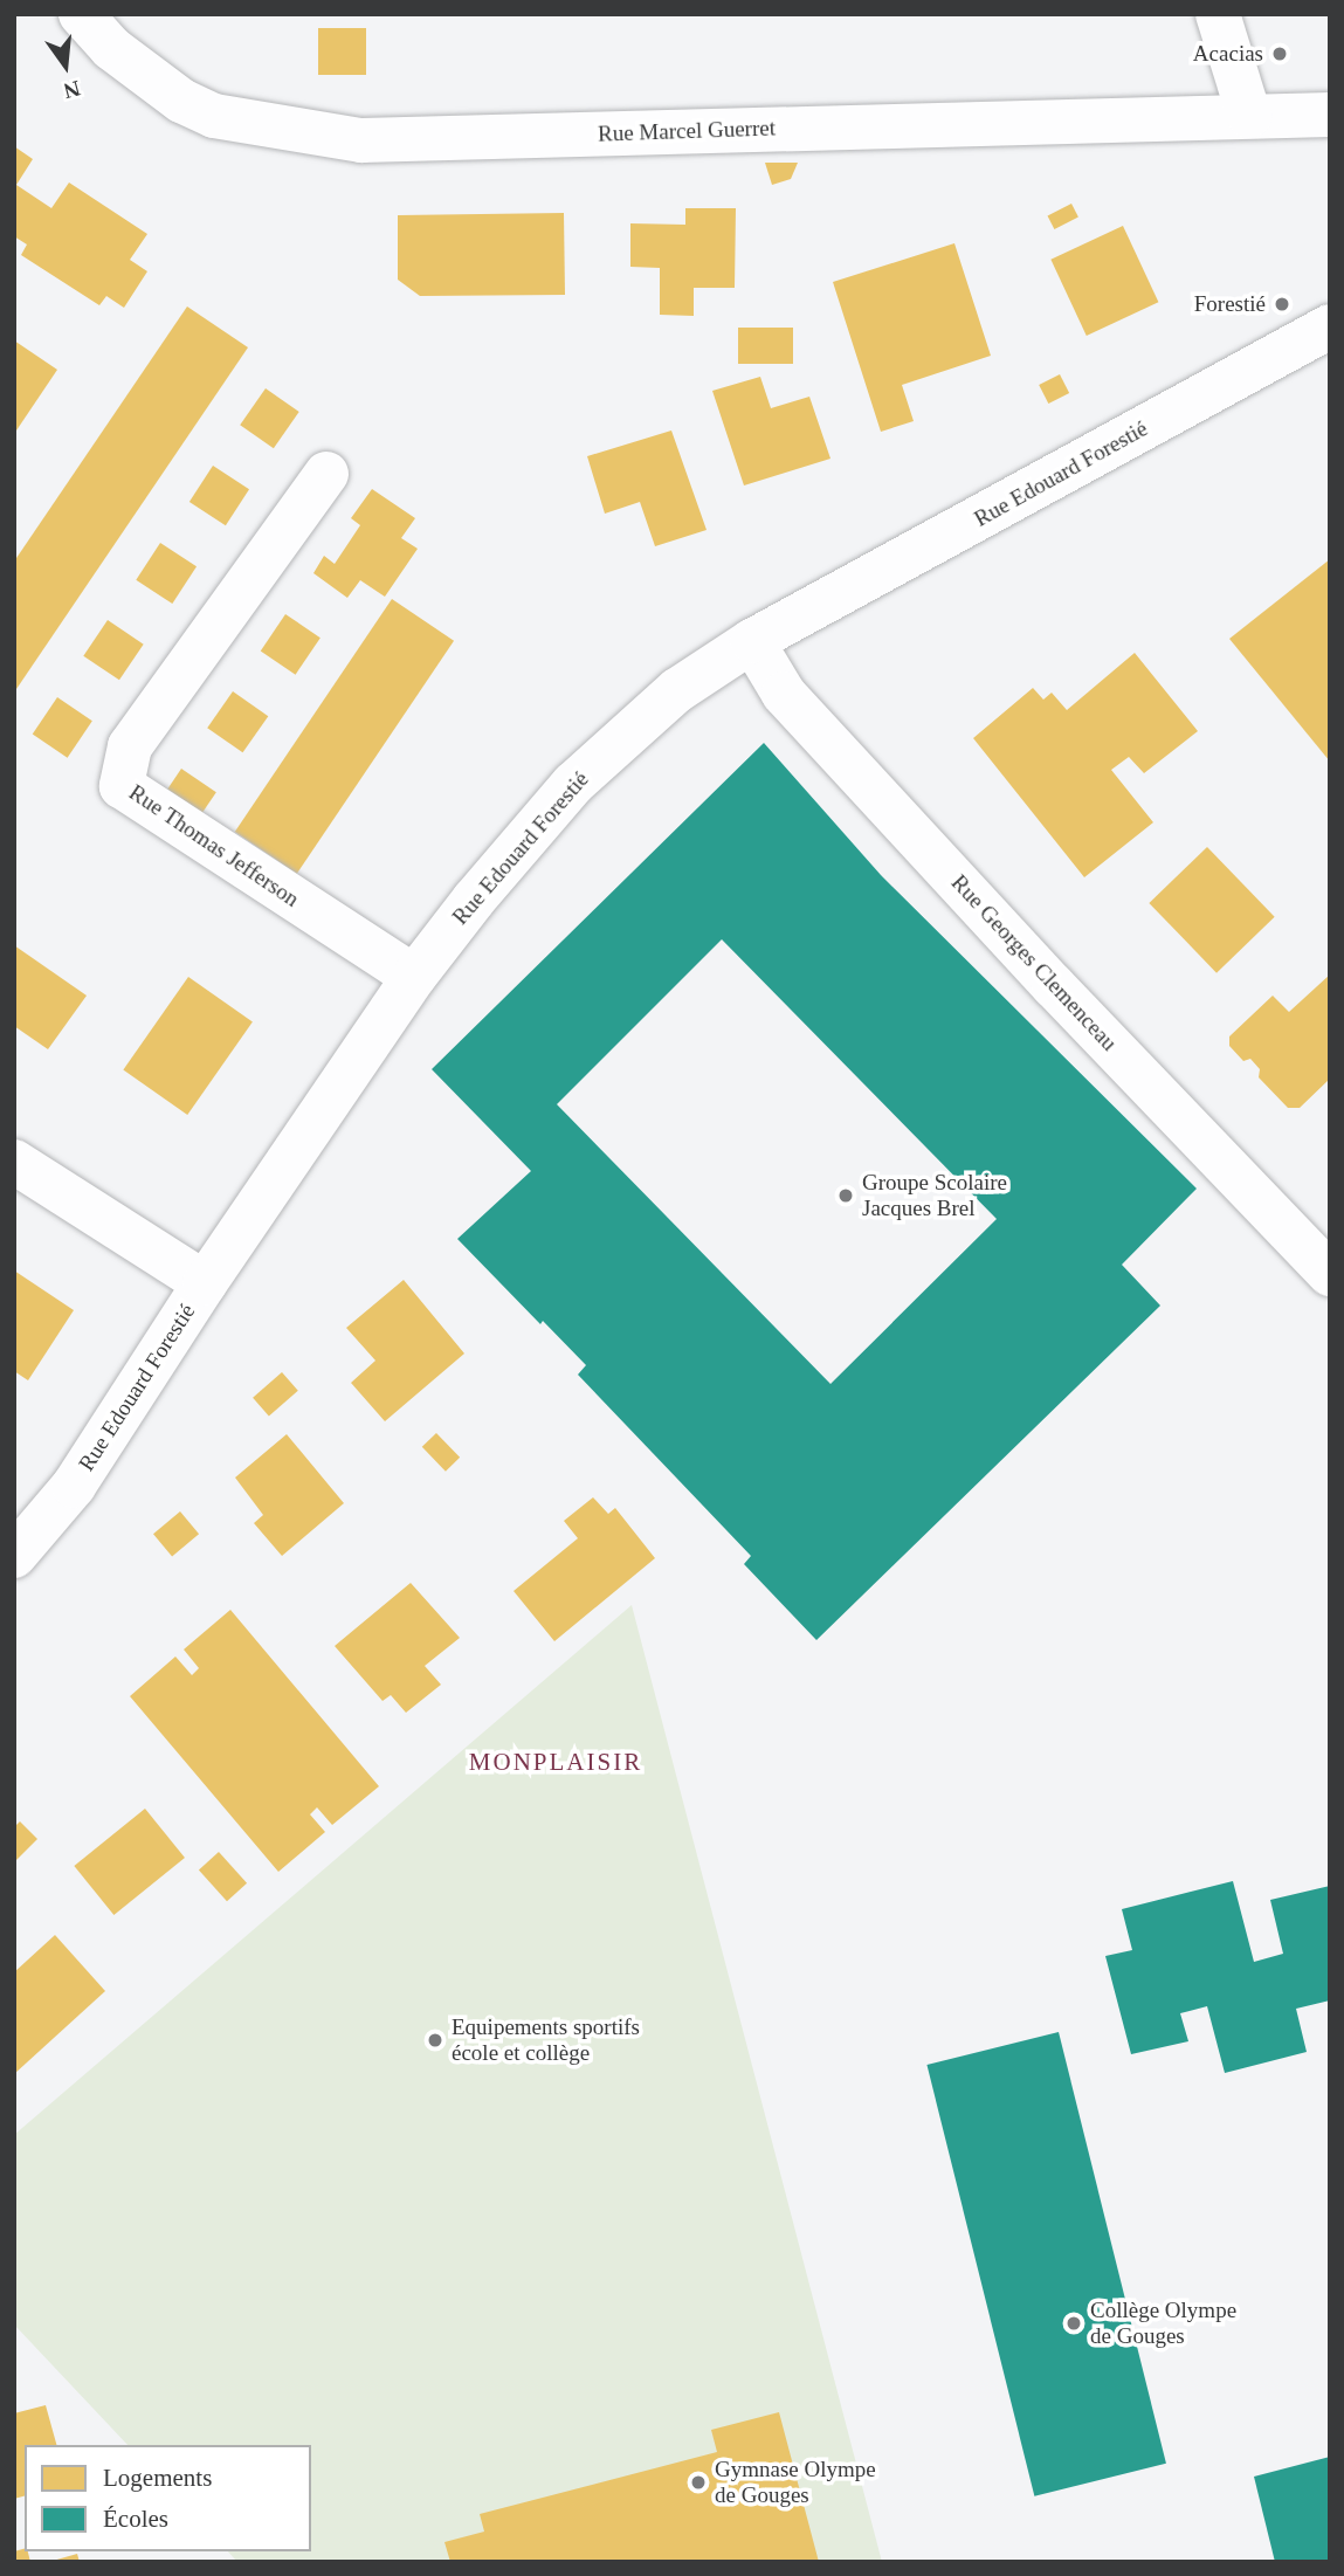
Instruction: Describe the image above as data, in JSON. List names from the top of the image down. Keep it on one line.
{"streets":{"street":["Rue Marcel Guerret","Rue Edouard Forestié","Rue Thomas Jefferson","Rue Georges Clemenceau"]},"crossings":[["Rue Edouard Forestié","Rue Thomas Jefferson"],["Rue Edouard Forestié","Rue Georges Clemenceau"]],"districts":["MONPLAISIR"],"places":["Acacias","Forestié","Groupe Scolaire Jacques Brel","Equipements sportifs école et collège","Collège Olympe de Gouges","Gymnase Olympe de Gouges"],"legend":["Logements","Écoles"],"north":"bottom"}
